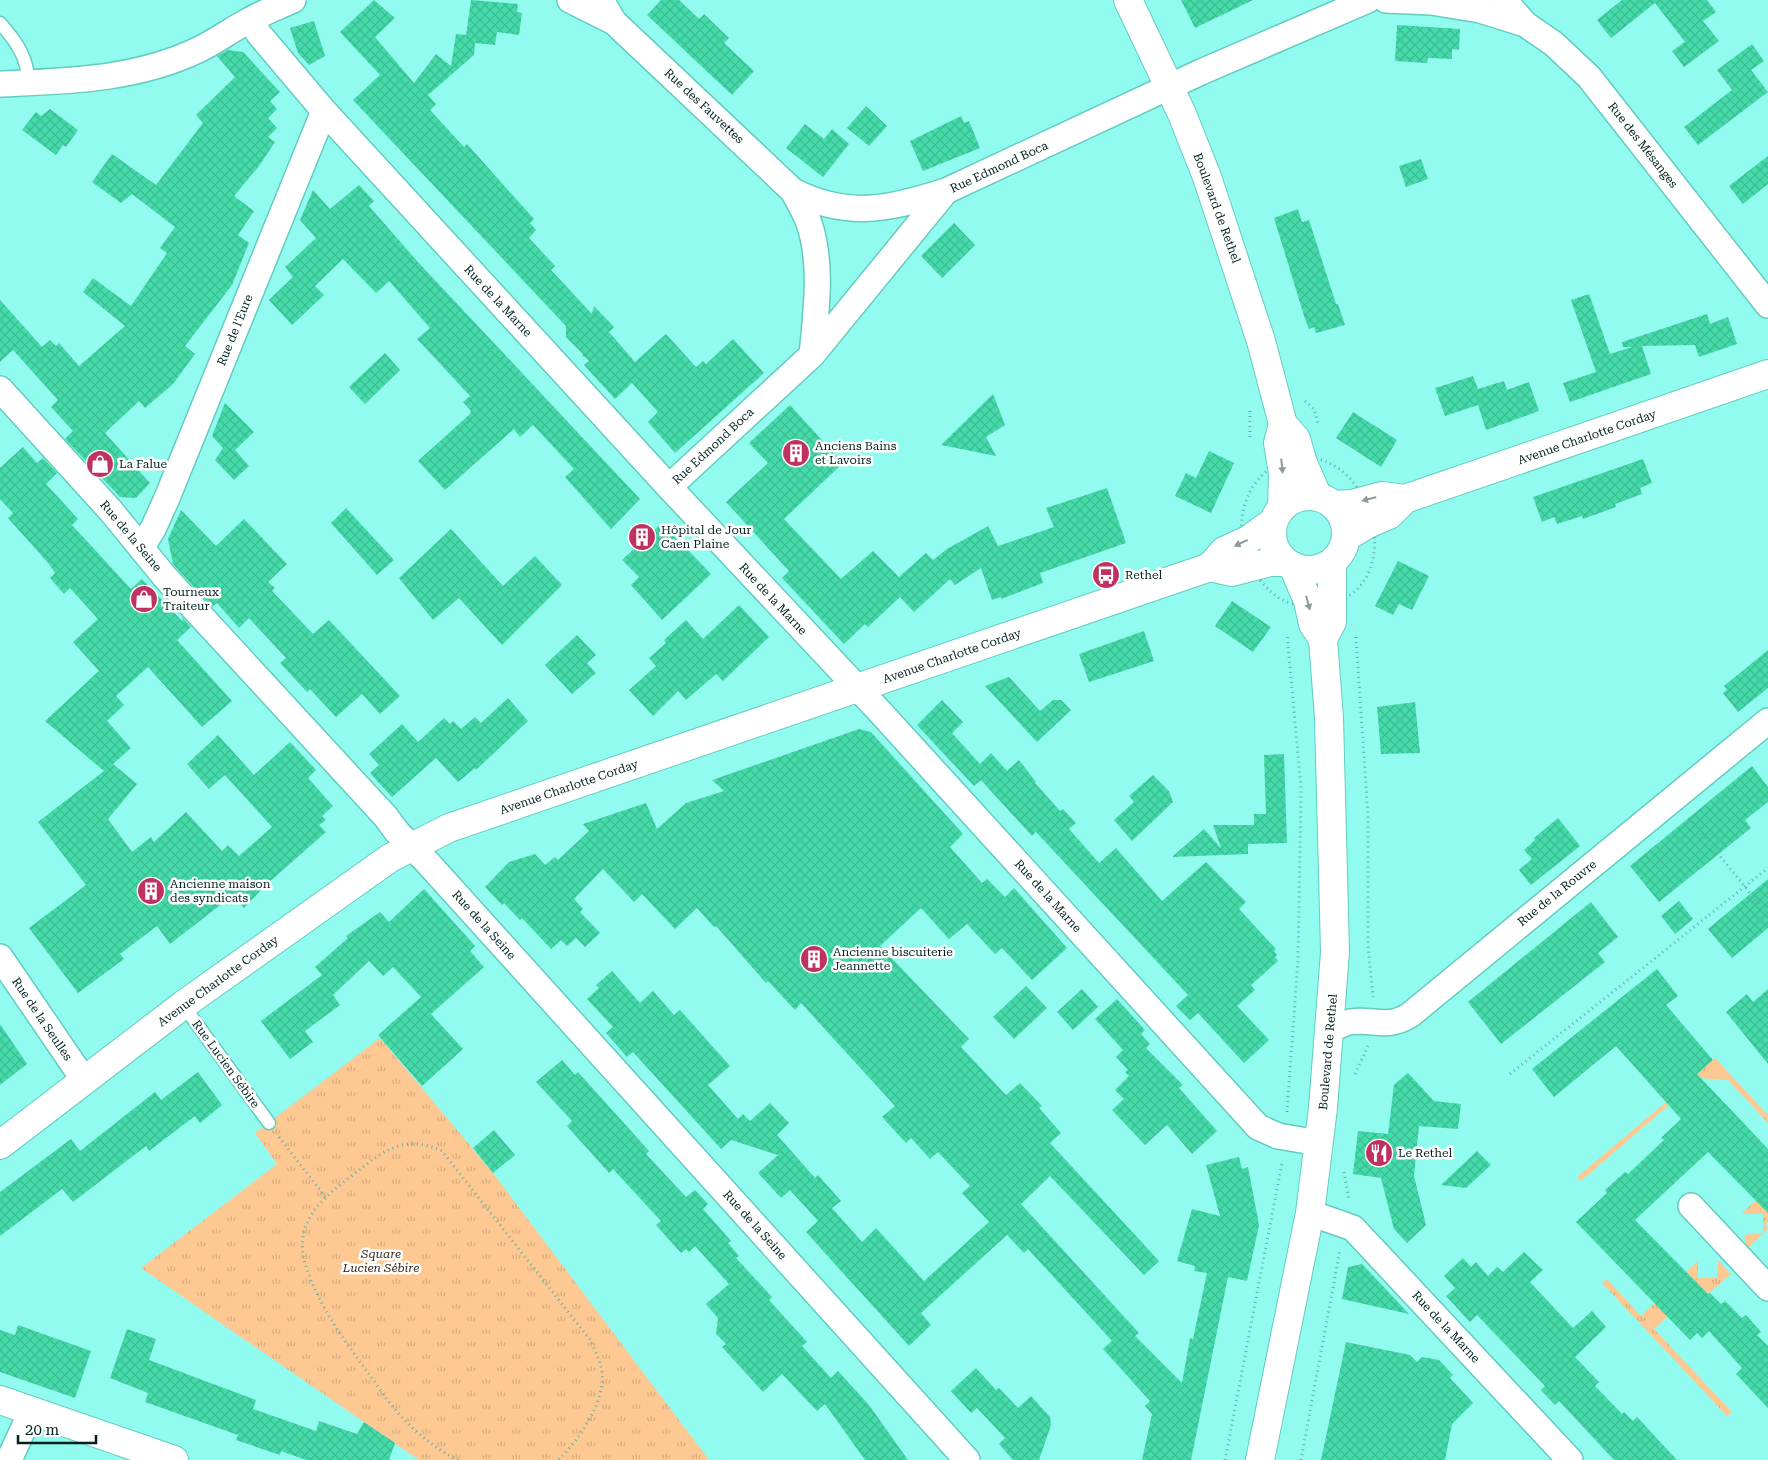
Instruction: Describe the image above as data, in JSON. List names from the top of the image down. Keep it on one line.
{"streets":{"street":["Rue des Fauvettes","Rue des Mésanges","Rue Edmond Boca","Boulevard de Rethel","Rue de la Marne","Rue de l'Eure","Avenue Charlotte Corday","Rue de la Seine","Rue de la Rouvre","Rue de la Seulles"],"lane":["Rue Lucien Sébire"]},"crossings":[["Rue des Fauvettes","Rue Edmond Boca"],["Rue Edmond Boca","Boulevard de Rethel"],["Rue Edmond Boca","Rue de la Marne"],["Boulevard de Rethel","Rue de la Marne"],["Boulevard de Rethel","Avenue Charlotte Corday"],["Boulevard de Rethel","Rue de la Rouvre"],["Rue de la Marne","Rue de l'Eure"],["Rue de la Marne","Avenue Charlotte Corday"],["Rue de l'Eure","Rue de la Seine"],["Avenue Charlotte Corday","Rue de la Seine"],["Avenue Charlotte Corday","Rue de la Seulles"],["Avenue Charlotte Corday","Rue Lucien Sébire"]],"parks":["Square Lucien Sébire"],"places":{"building":["Anciens Bains et Lavoirs","Hôpital de Jour Caen Plaine","Ancienne maison des syndicats","Ancienne biscuiterie Jeannette"],"shop":["La Falue","Tourneux Traiteur"],"bus stop":["Rethel"],"restaurant":["Le Rethel"]},"scale_bar":"20 m"}
